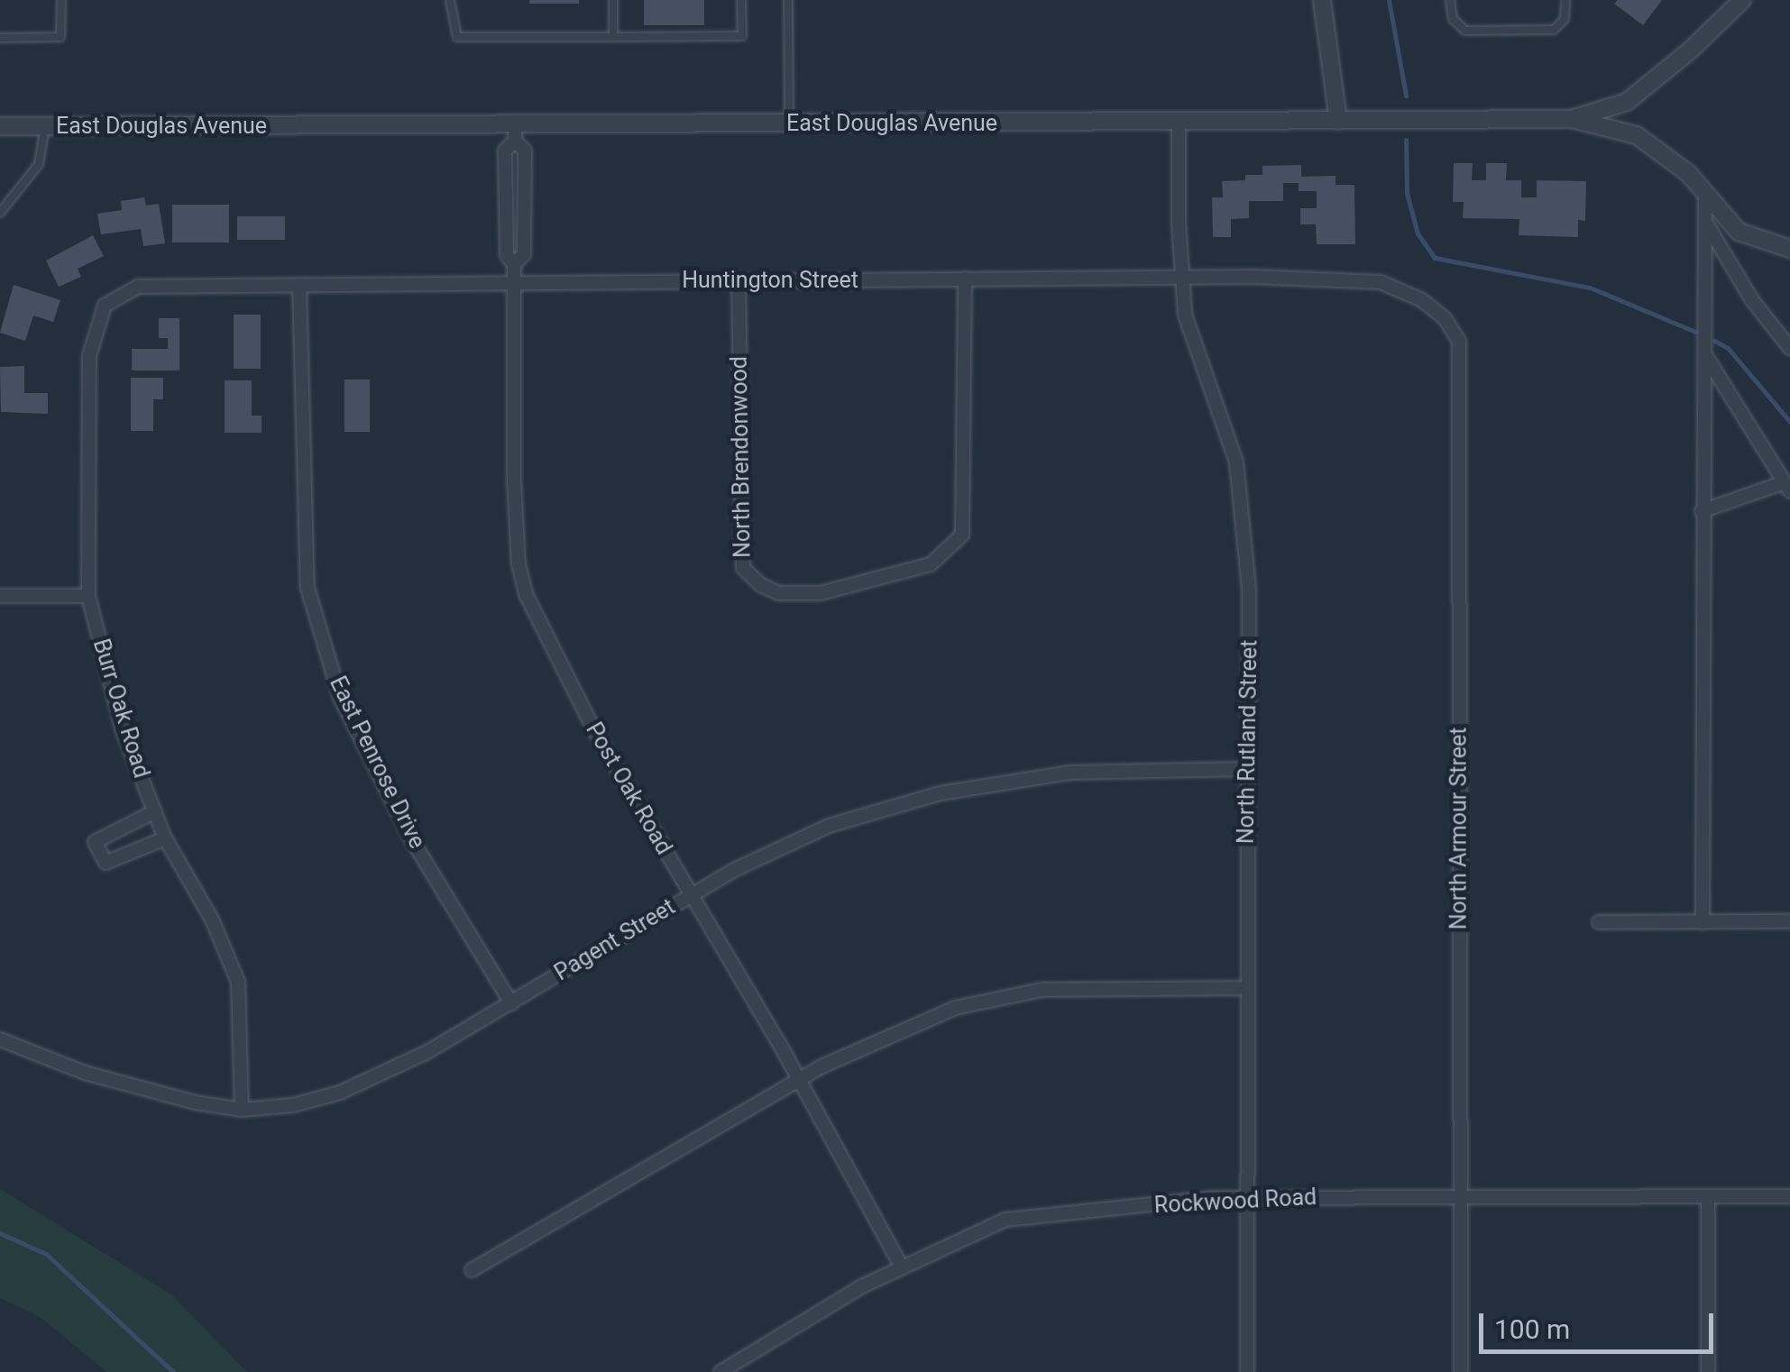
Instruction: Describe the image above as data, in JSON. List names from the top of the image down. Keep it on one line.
{"streets":{"street":["East Douglas Avenue","Huntington Street","North Brendonwood","Burr Oak Road","North Rutland Street","East Penrose Drive","Post Oak Road","North Armour Street","Pagent Street","Rockwood Road"]},"crossings":[["East Douglas Avenue","North Rutland Street"],["East Douglas Avenue","Post Oak Road"],["Huntington Street","North Brendonwood"],["Huntington Street","Burr Oak Road"],["Huntington Street","North Rutland Street"],["Huntington Street","East Penrose Drive"],["Huntington Street","Post Oak Road"],["Huntington Street","North Armour Street"],["Burr Oak Road","Pagent Street"],["North Rutland Street","Pagent Street"],["North Rutland Street","Rockwood Road"],["East Penrose Drive","Pagent Street"],["Post Oak Road","Pagent Street"],["Post Oak Road","Rockwood Road"],["North Armour Street","Rockwood Road"]],"scale_bar":"100 m"}
